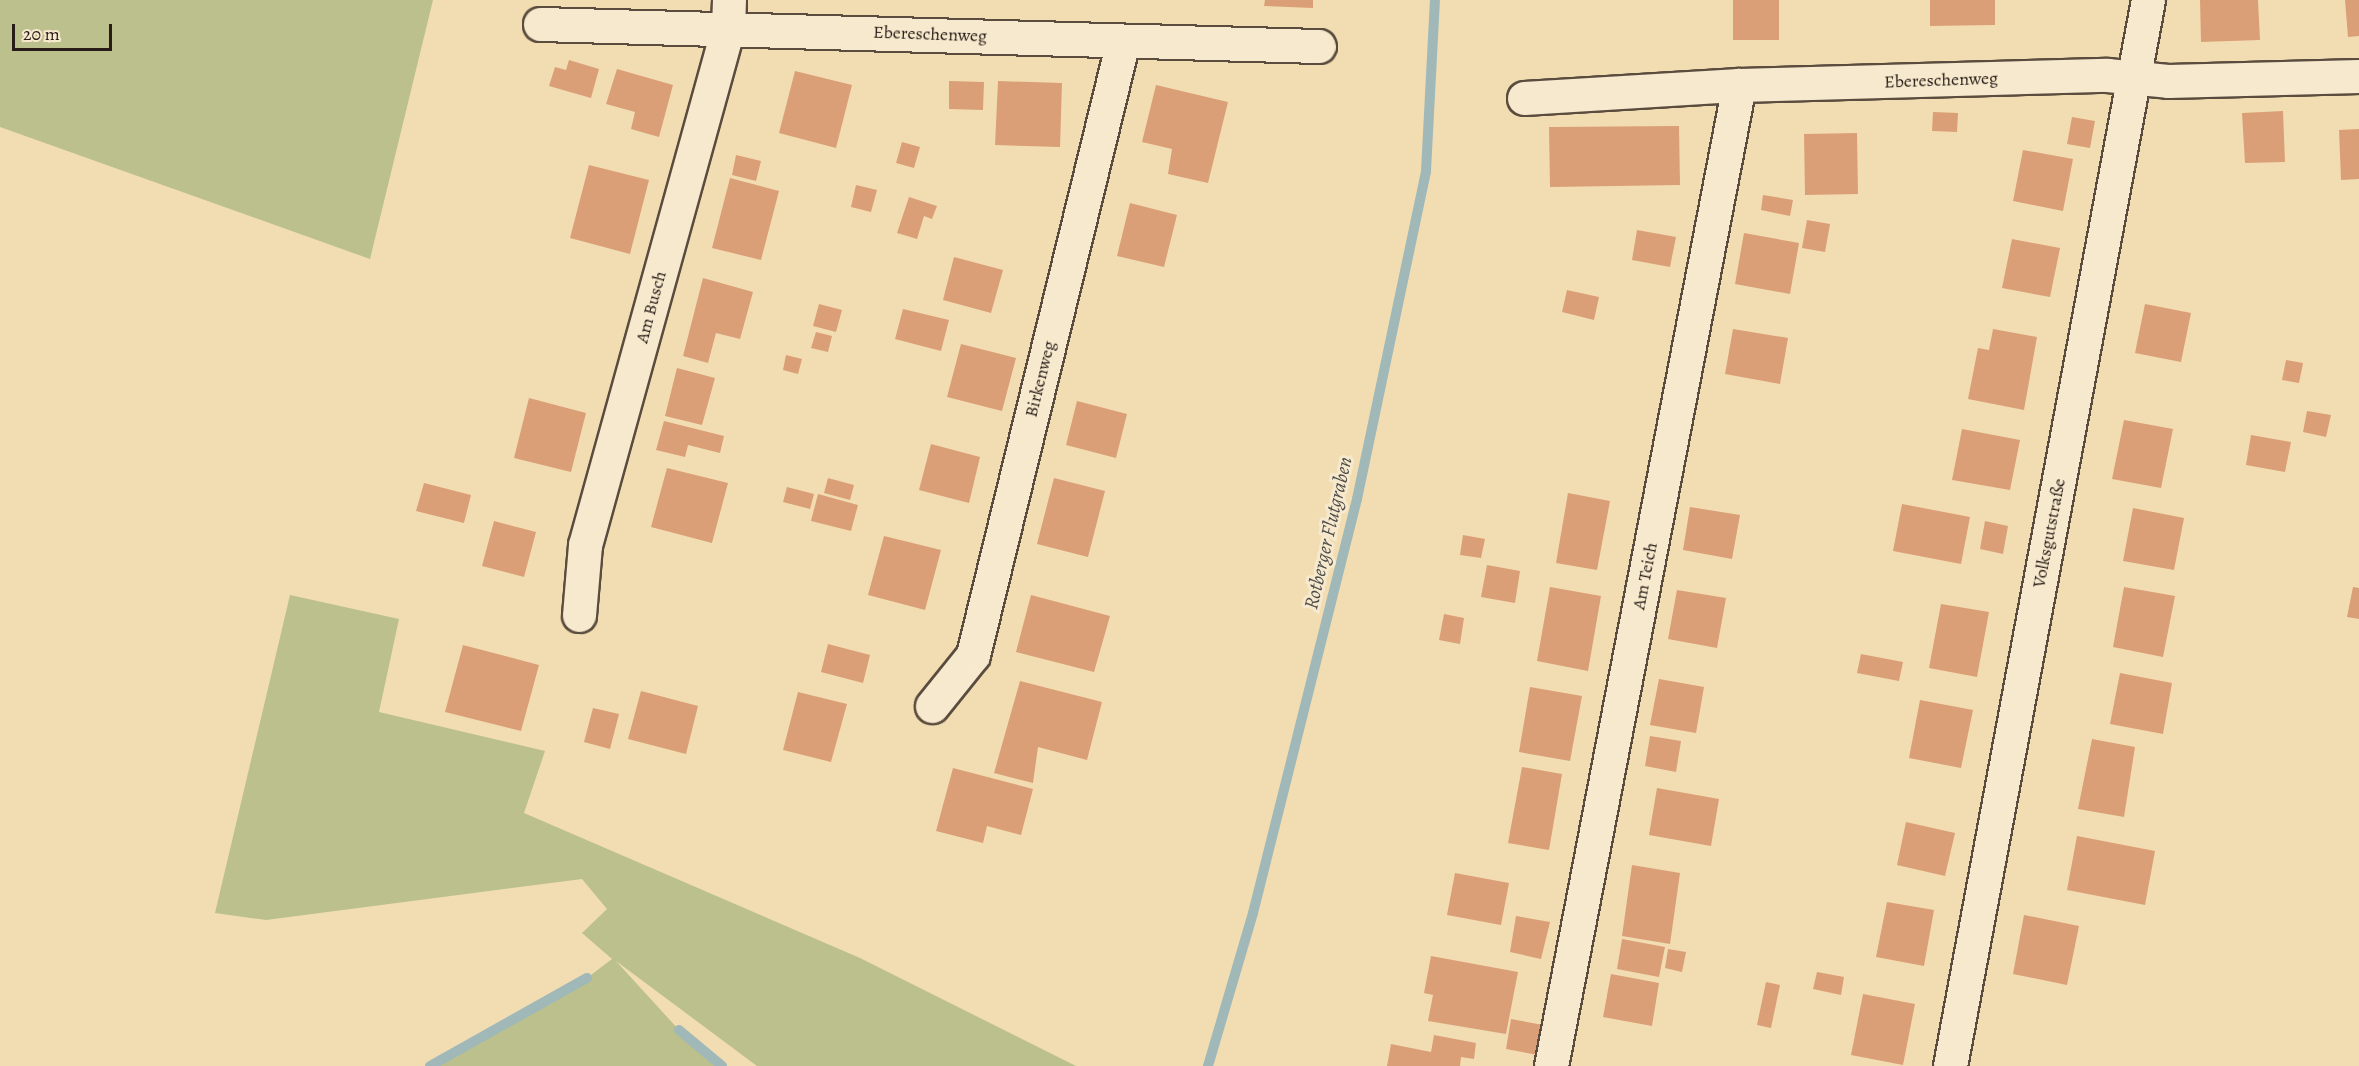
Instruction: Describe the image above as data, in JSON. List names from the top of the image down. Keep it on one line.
{"streets":{"street":["Ebereschenweg","Am Busch","Birkenweg","Volksgutstraße","Am Teich"]},"crossings":[["Ebereschenweg","Am Busch"],["Ebereschenweg","Birkenweg"],["Ebereschenweg","Volksgutstraße"],["Ebereschenweg","Am Teich"]],"water":["Rotberger Flutgraben"],"scale_bar":"20 m"}
